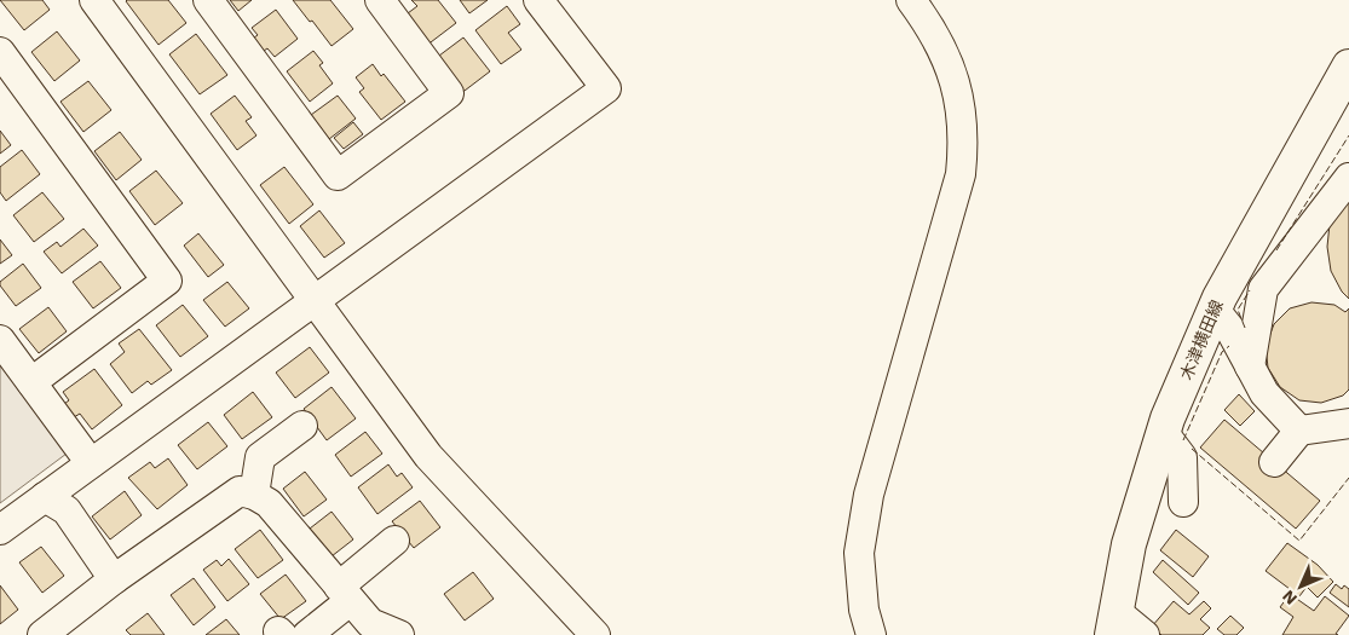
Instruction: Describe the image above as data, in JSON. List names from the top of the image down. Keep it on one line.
{"streets":{"main road":["木津横田線"]},"north":"bottom left"}
